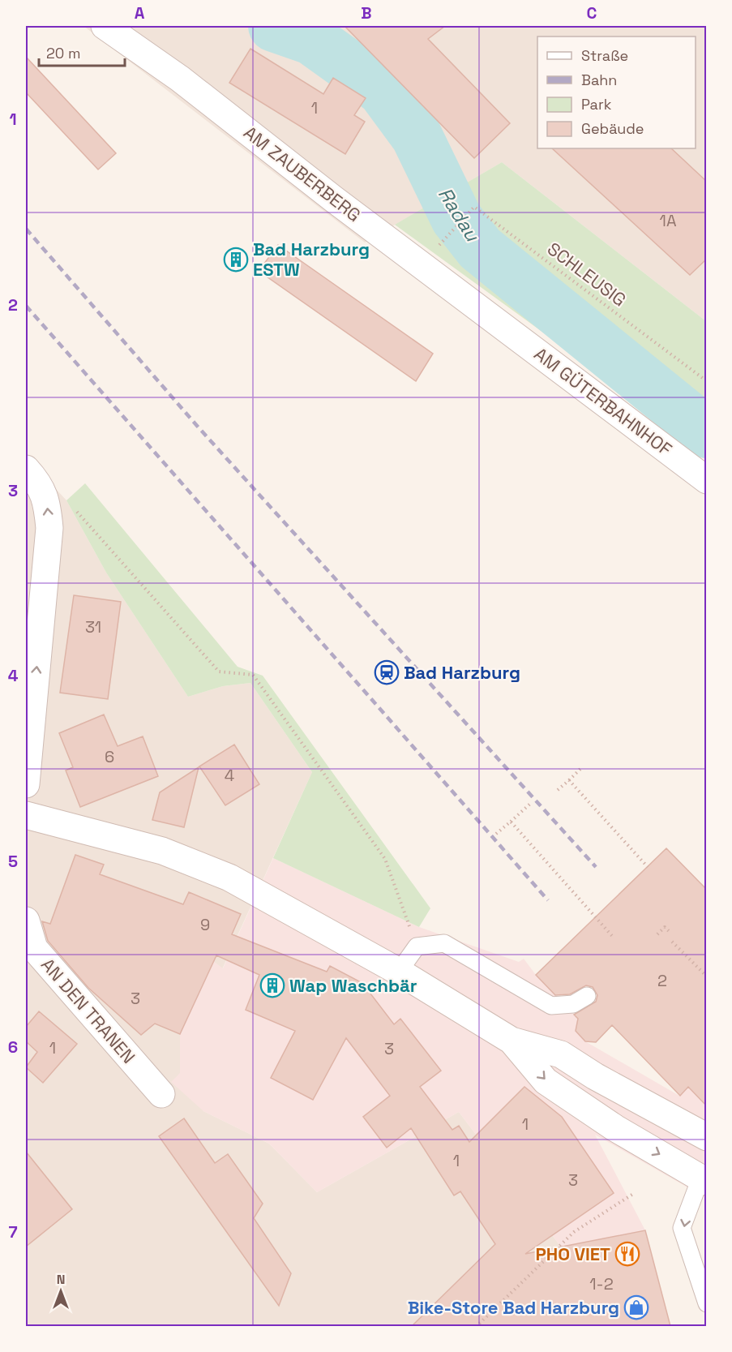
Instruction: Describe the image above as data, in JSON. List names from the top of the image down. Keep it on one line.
{"streets":{"street":["AM ZAUBERBERG","AM GÜTERBAHNHOF","AN DEN TRANEN"],"path":["SCHLEUSIG"]},"crossings":[["AM ZAUBERBERG","AM GÜTERBAHNHOF"]],"water":["Radau"],"places":{"building":["Bad Harzburg ESTW","Wap Waschbär"],"station":["Bad Harzburg"],"restaurant":["PHO VIET"],"shop":["Bike-Store Bad Harzburg"]},"house_numbers":["1","1A","31","6","4","9","2","3","1","3","1","1","3","1-2"],"legend":["Straße","Bahn","Park","Gebäude"],"scale_bar":"20 m","north":"top","grid":{"columns":["A","B","C"],"rows":["1","2","3","4","5","6","7"]}}
